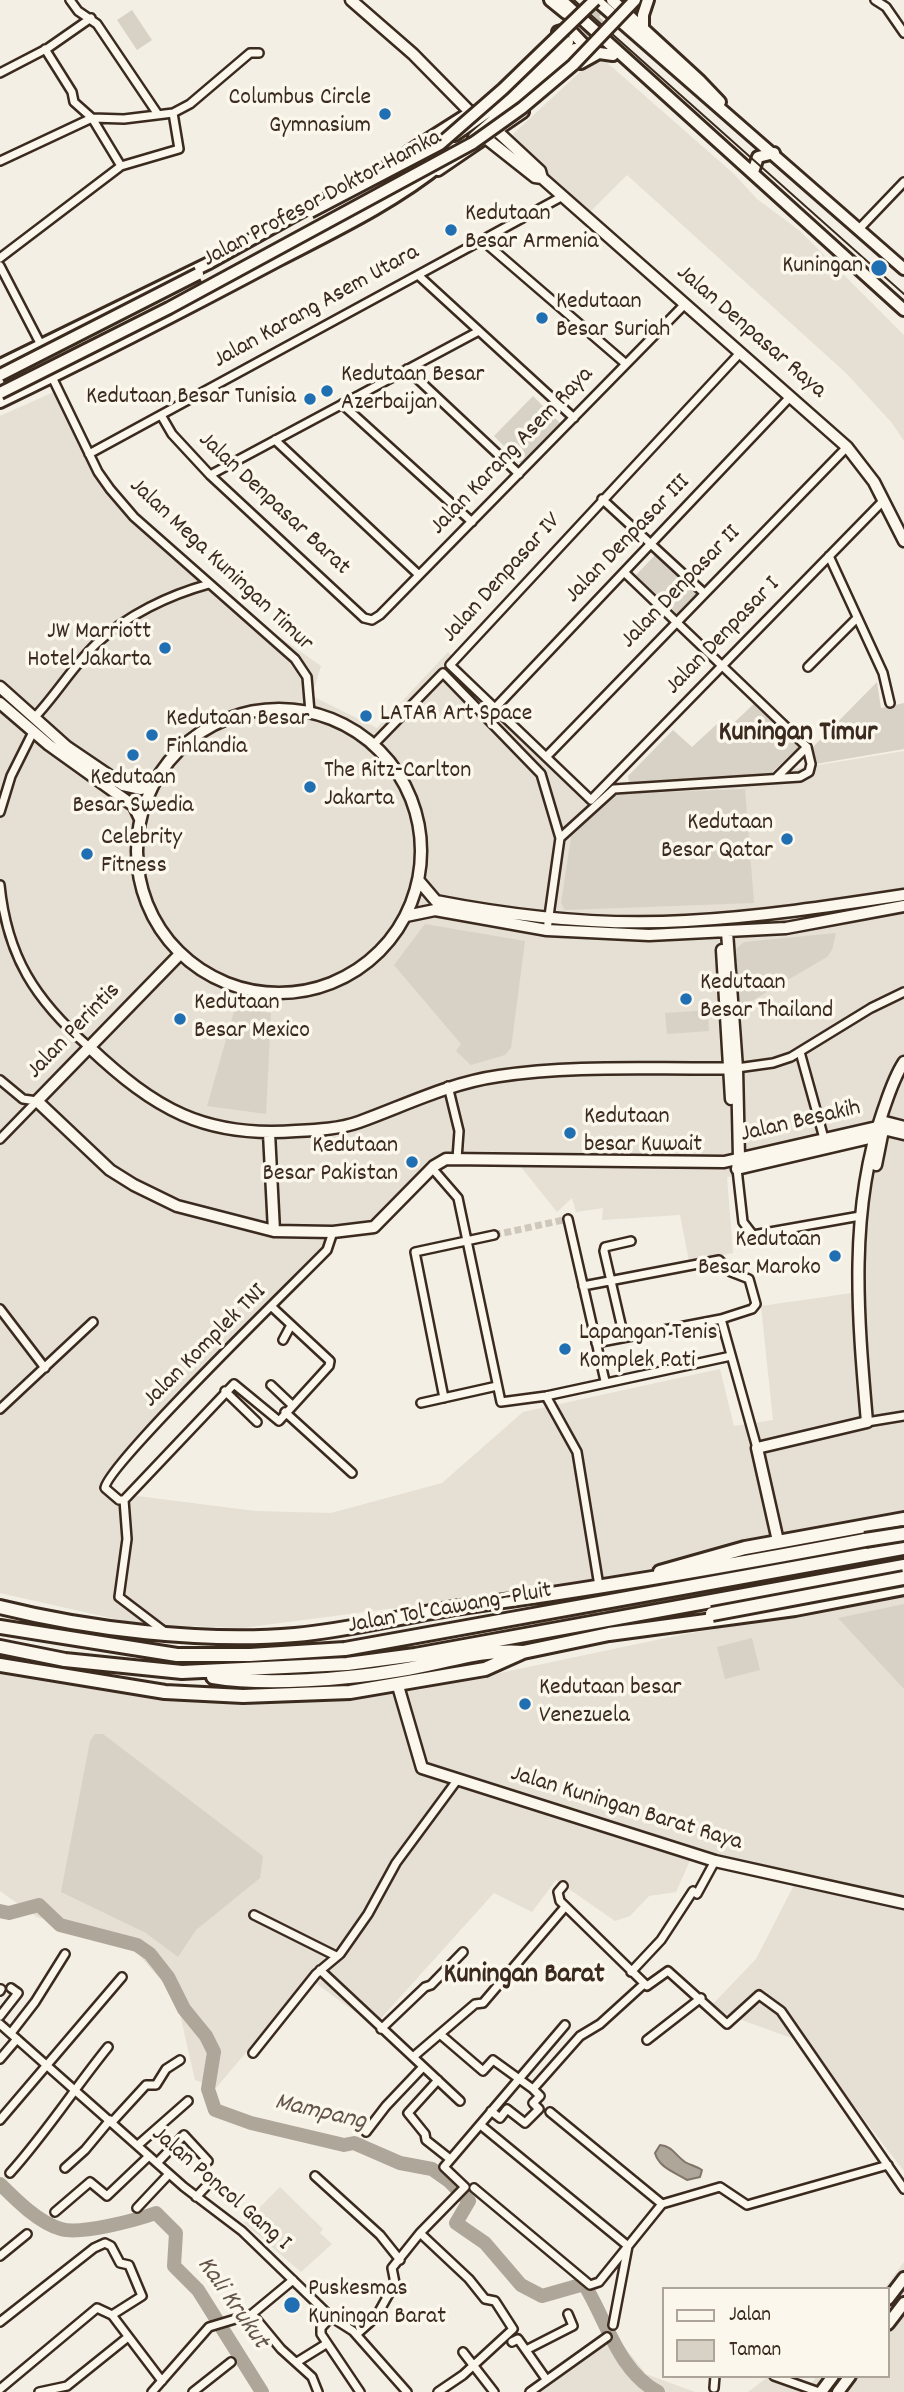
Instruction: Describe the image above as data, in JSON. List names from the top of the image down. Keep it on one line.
{"streets":{"highway":["Jalan Tol Cawang–Pluit"],"main road":["Jalan Profesor Doktor Hamka"],"street":["Jalan Karang Asem Utara","Jalan Denpasar Raya","Jalan Karang Asem Raya","Jalan Denpasar Barat","Jalan Denpasar III","Jalan Mega Kuningan Timur","Jalan Denpasar IV","Jalan Denpasar II","Jalan Denpasar I","Jalan Perintis","Jalan Besakih","Jalan Komplek TNI","Jalan Kuningan Barat Raya","Jalan Poncol Gang I"]},"crossings":[["Jalan Karang Asem Utara","Jalan Denpasar Raya"],["Jalan Karang Asem Utara","Jalan Denpasar Barat"],["Jalan Karang Asem Utara","Jalan Mega Kuningan Timur"],["Jalan Denpasar Raya","Jalan Karang Asem Raya"],["Jalan Denpasar Raya","Jalan Denpasar III"],["Jalan Denpasar Raya","Jalan Denpasar IV"],["Jalan Denpasar Raya","Jalan Denpasar II"],["Jalan Denpasar Raya","Jalan Denpasar I"],["Jalan Karang Asem Raya","Jalan Denpasar Barat"],["Jalan Denpasar III","Jalan Denpasar IV"],["Jalan Denpasar IV","Jalan Denpasar II"],["Jalan Denpasar IV","Jalan Denpasar I"]],"districts":["Kuningan Timur","Kuningan Barat"],"water":["Mampang","Kali Krukut"],"places":["Columbus Circle Gymnasium","Kedutaan Besar Armenia","Kuningan","Kedutaan Besar Suriah","Kedutaan Besar Azerbaijan","Kedutaan Besar Tunisia","JW Marriott Hotel Jakarta","LATAR Art Space","Kedutaan Besar Finlandia","Kedutaan Besar Swedia","The Ritz-Carlton Jakarta","Kedutaan Besar Qatar","Celebrity Fitness","Kedutaan Besar Thailand","Kedutaan Besar Mexico","Kedutaan besar Kuwait","Kedutaan Besar Pakistan","Kedutaan Besar Maroko","Lapangan Tenis Komplek Pati","Kedutaan besar Venezuela","Puskesmas Kuningan Barat"],"legend":["Jalan","Taman"]}
